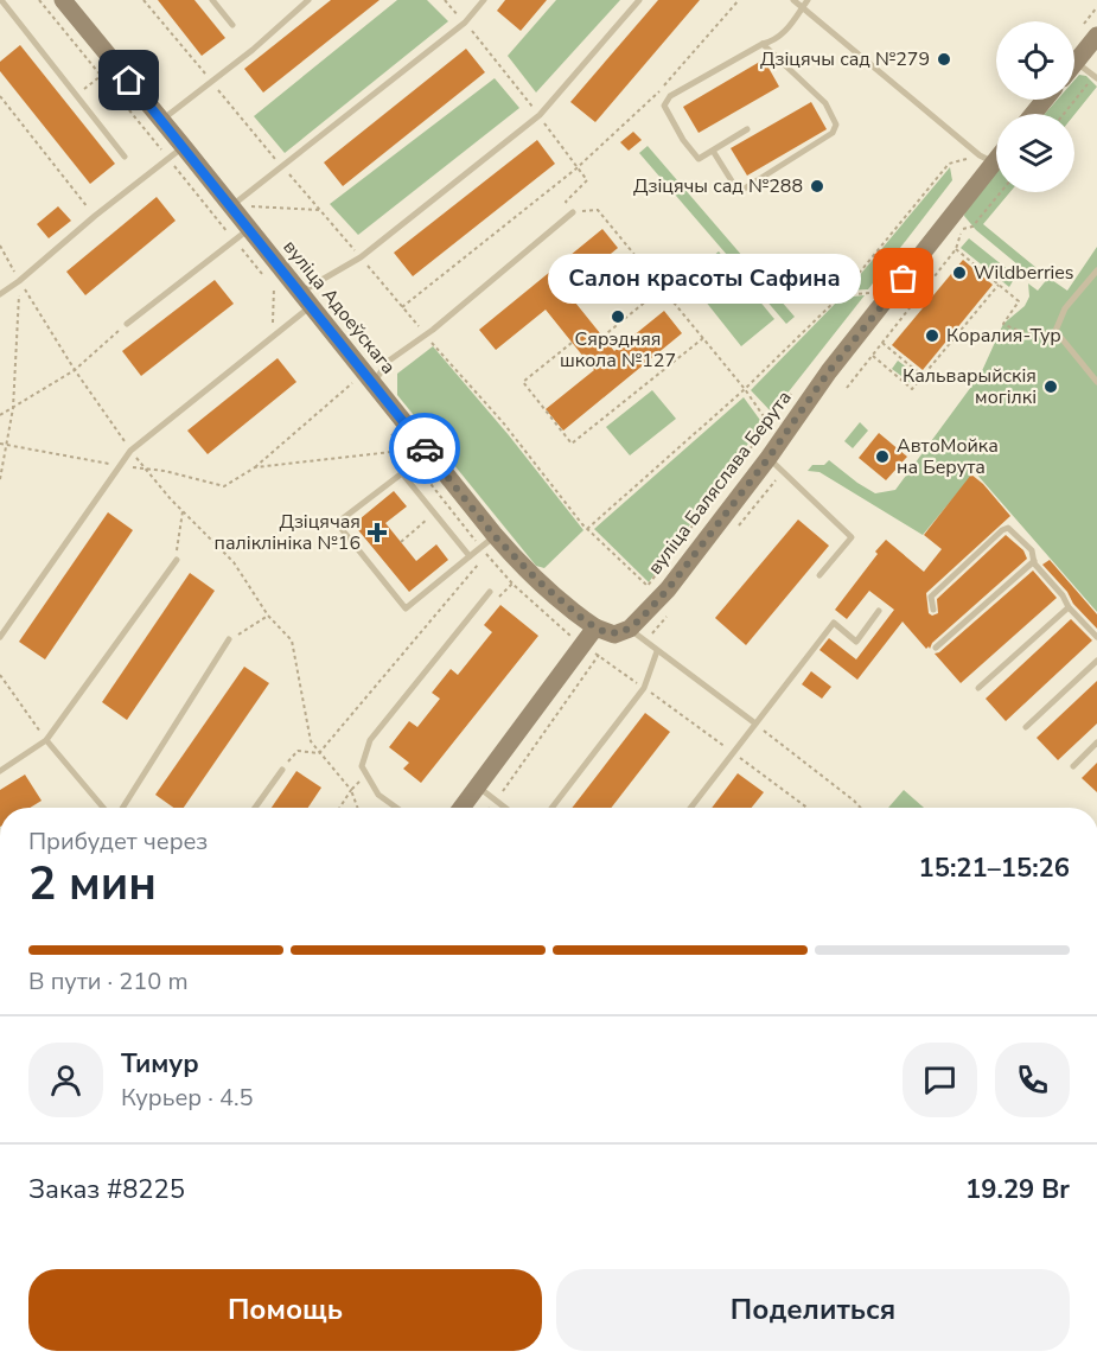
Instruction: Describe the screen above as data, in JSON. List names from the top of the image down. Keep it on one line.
{"streets":{"street":["вуліца Адоеўскага","вуліца Баляслава Берута"]},"places":{"other":["Дзіцячы сад №279","Дзіцячы сад №288","Wildberries","Салон красоты Сафина","Сярэдняя школа №127","Коралия-Тур","Кальварыйскія могілкі","АвтоМойка на Берута"],"health":["Дзіцячая паліклініка №16"]},"page":{"bubble":"Салон красоты Сафина","heading":["2 мин","Прибудет через","15:21–15:26"],"panel":["Тимур","Курьер · 4.5","Заказ #8225","19.29 Br"],"bar":"В пути · 210 m","buttons":["Помощь","Поделиться"]}}
